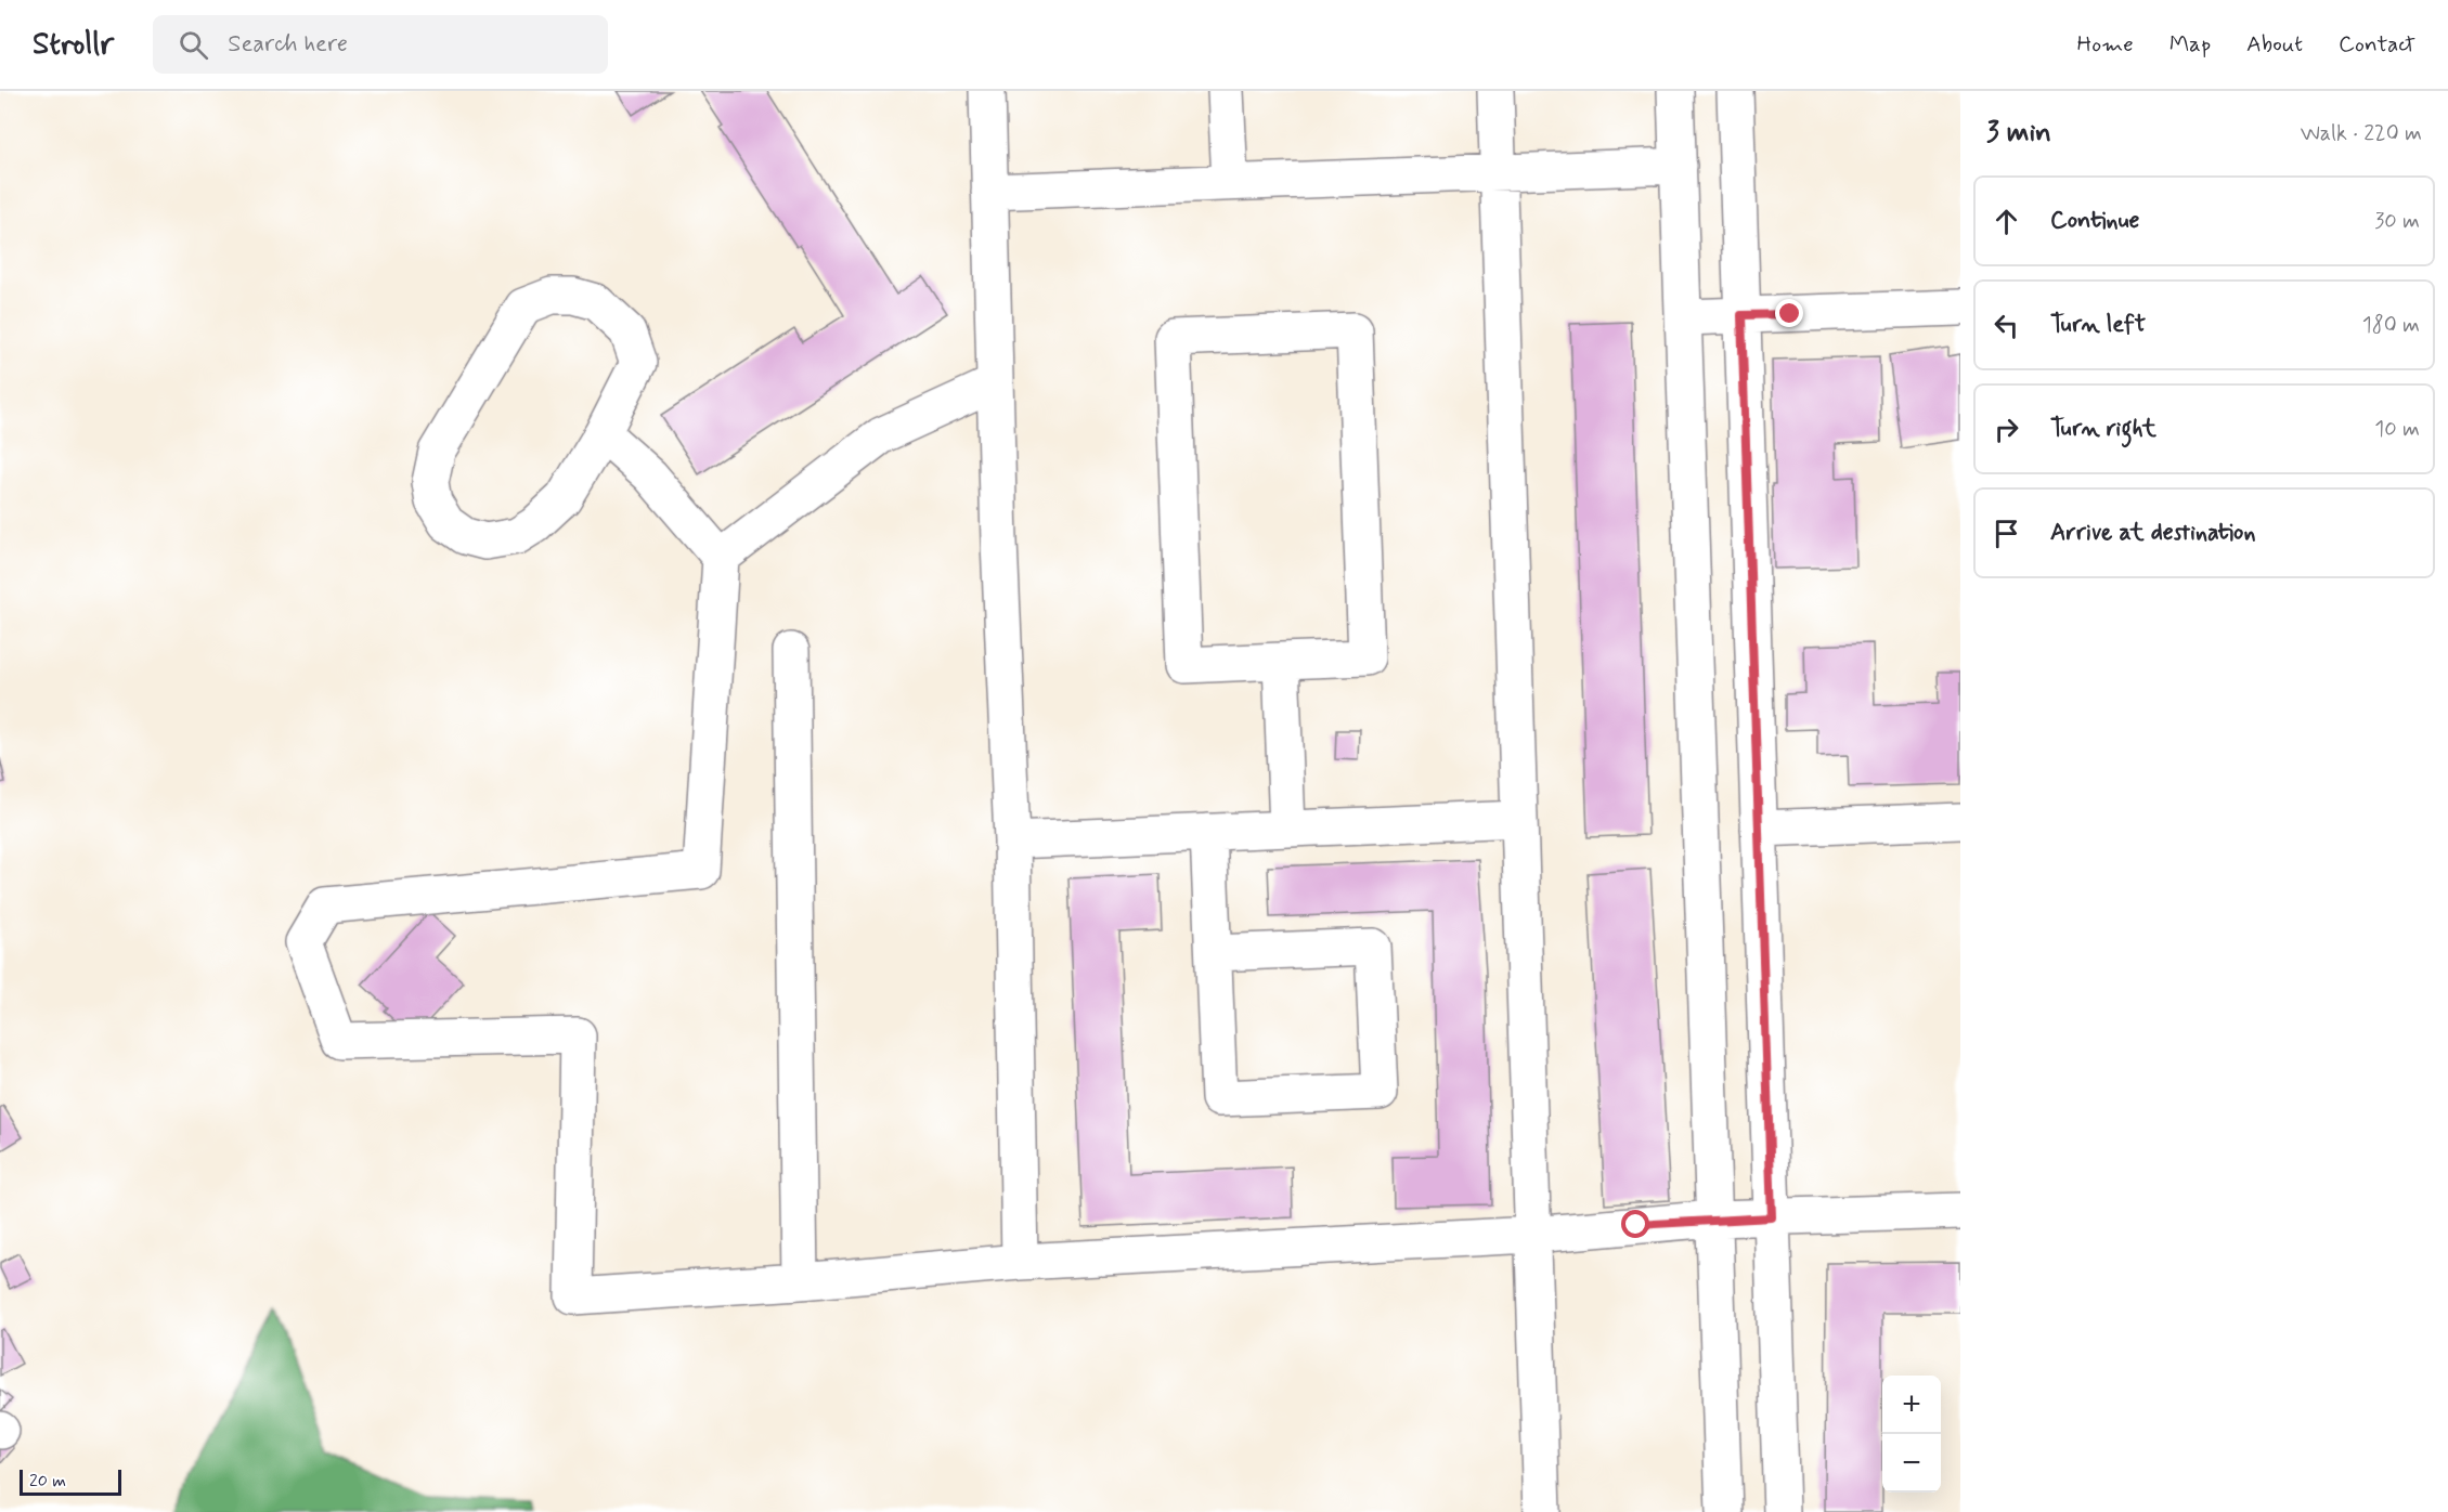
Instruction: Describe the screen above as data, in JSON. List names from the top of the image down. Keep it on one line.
{"scale_bar":"20 m","page":{"header":"Strollr","search":"Search here","nav":["Home","Map","About","Contact"],"heading":["3 min","Walk · 220 m"],"list":[["Continue","30 m"],["Turn left","180 m"],["Turn right","10 m"],"Arrive at destination"],"map_buttons":["+","−"],"scale":"20 m"}}
